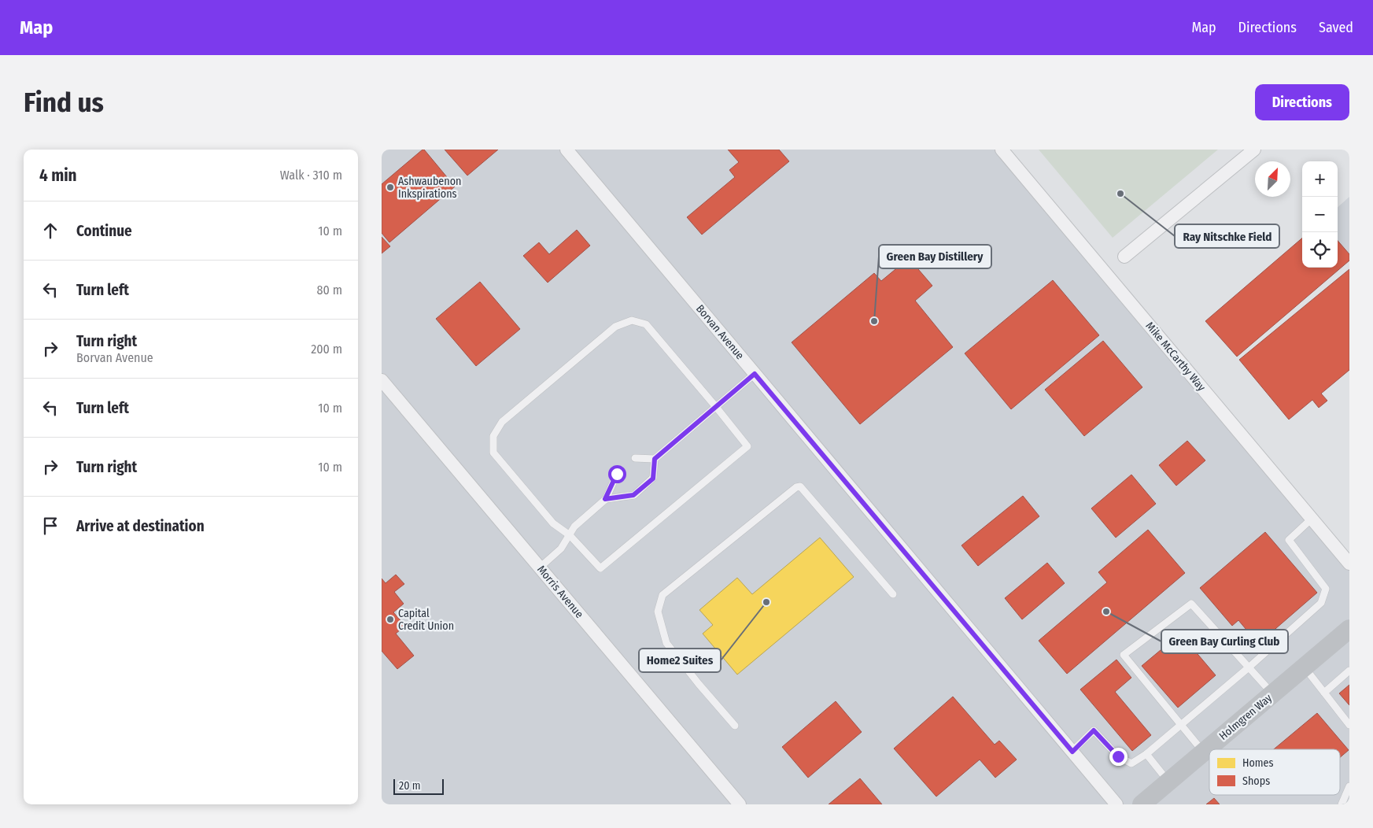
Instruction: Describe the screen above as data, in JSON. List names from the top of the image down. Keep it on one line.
{"streets":{"street":["Borvan Avenue","Mike McCarthy Way","Morris Avenue","Holmgren Way"]},"places":["Ashwaubenon Inkspirations","Ray Nitschke Field","Green Bay Distillery","Home2 Suites","Green Bay Curling Club","Capital Credit Union"],"legend":["Homes","Shops"],"scale_bar":"20 m","north":"top right","page":{"header":"Map","nav":["Map","Directions","Saved"],"buttons":"Directions","title":"Find us","heading":["4 min","Walk · 310 m"],"map_buttons":["+","−"],"list":[["Continue","10 m"],["Turn left","80 m"],["Turn right","Borvan Avenue","200 m"],["Turn left","10 m"],["Turn right","10 m"],"Arrive at destination"],"scale":"20 m"}}
